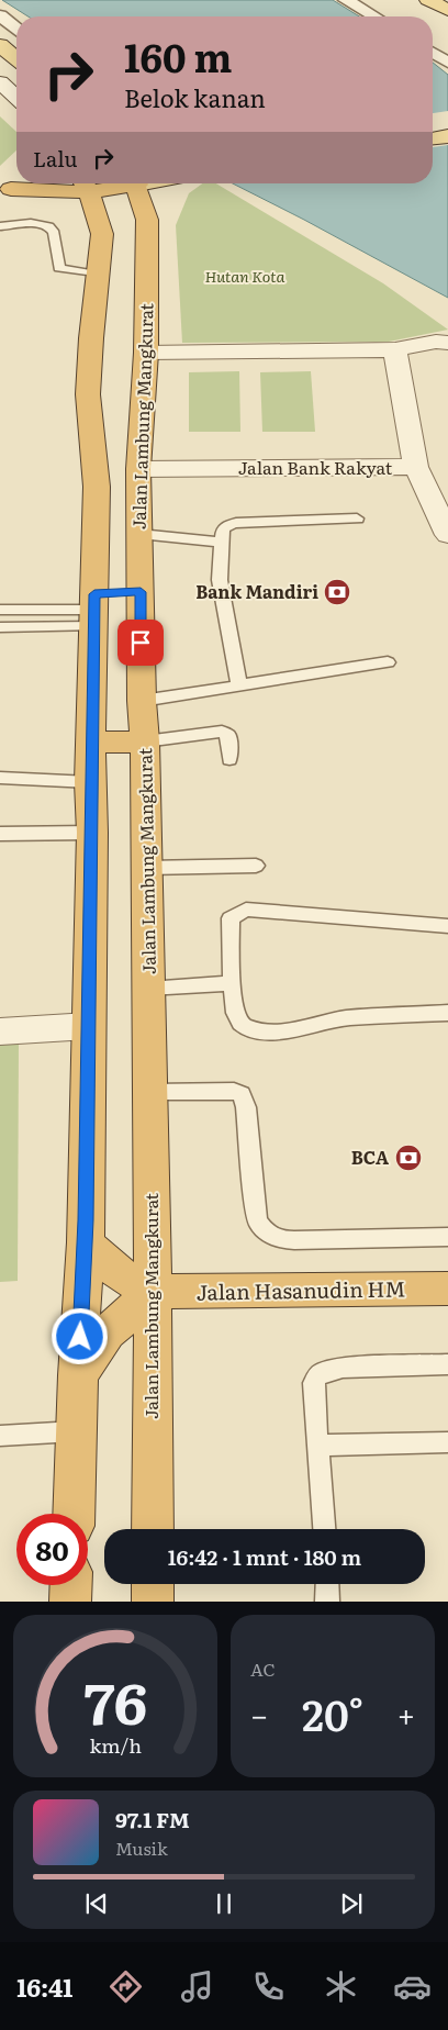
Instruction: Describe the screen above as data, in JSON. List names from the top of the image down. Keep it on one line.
{"streets":{"highway":["Jalan Lambung Mangkurat","Jalan Hasanudin HM"],"street":["Jalan Bank Rakyat"]},"crossings":[["Jalan Lambung Mangkurat","Jalan Bank Rakyat"],["Jalan Lambung Mangkurat","Jalan Hasanudin HM"]],"parks":["Hutan Kota"],"places":{"bank":["Bank Mandiri","BCA"]},"page":{"turn":["160 m","Belok kanan"],"then":"Lalu","limit":"80","trip":"16:42 · 1 mnt · 180 m","tile":"AC","heat":["−","20°","+"],"song":["97.1 FM","Musik"],"tabs":"16:41","gauge":["76","km/h"]}}
